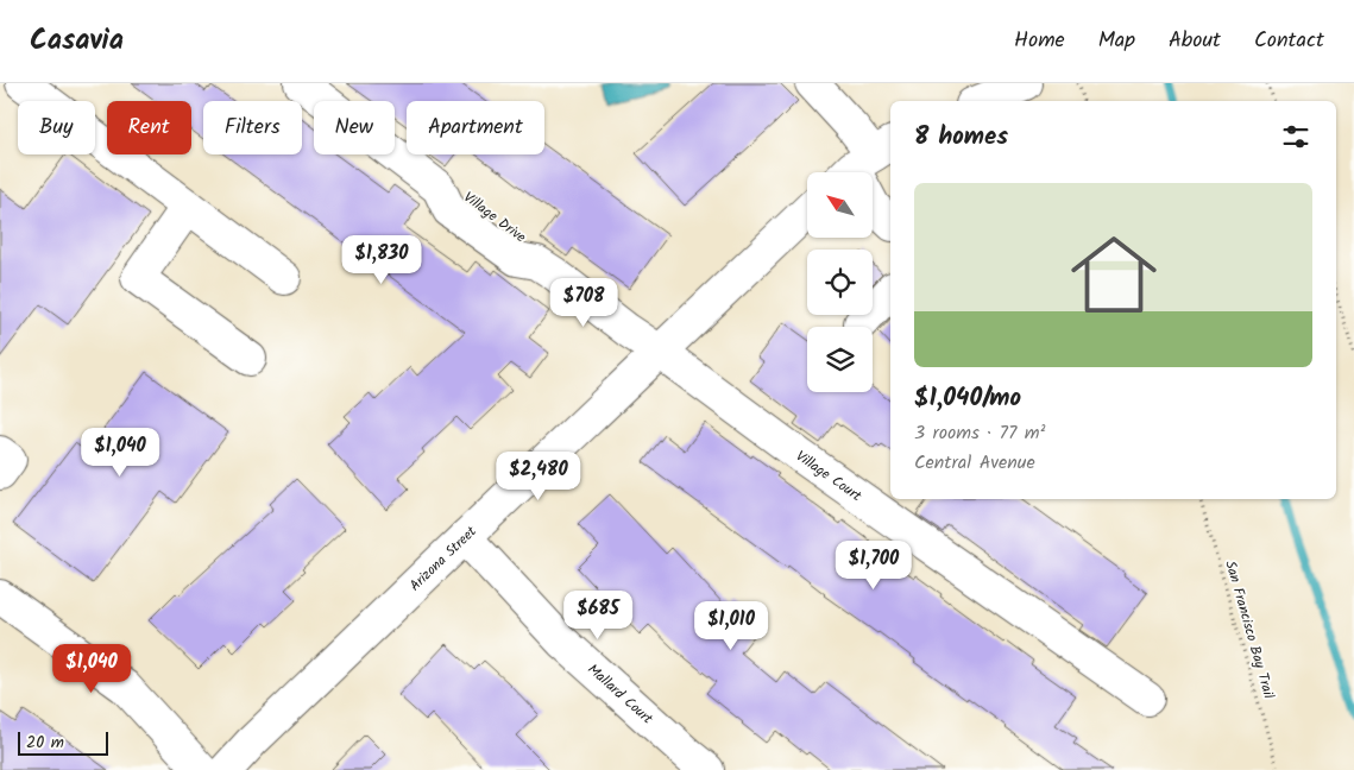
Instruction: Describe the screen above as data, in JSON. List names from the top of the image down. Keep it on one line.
{"streets":{"street":["Village Drive","Village Court","Arizona Street","Mallard Court"],"path":["San Francisco Bay Trail"]},"crossings":[["Village Drive","Village Court"],["Village Drive","Arizona Street"],["Village Court","Arizona Street"],["Arizona Street","Mallard Court"]],"scale_bar":"20 m","north":"top left","page":{"header":"Casavia","nav":["Home","Map","About","Contact"],"chip":["Buy","Rent","Filters","New","Apartment"],"heading":"8 homes","list":[{"name":"$1,040/mo","note":"3 rooms · 77 m² · Central Avenue"}],"price":["$1,830","$708","$1,040","$2,480","$1,700","$685","$1,010","$1,040"],"scale":"20 m"}}
